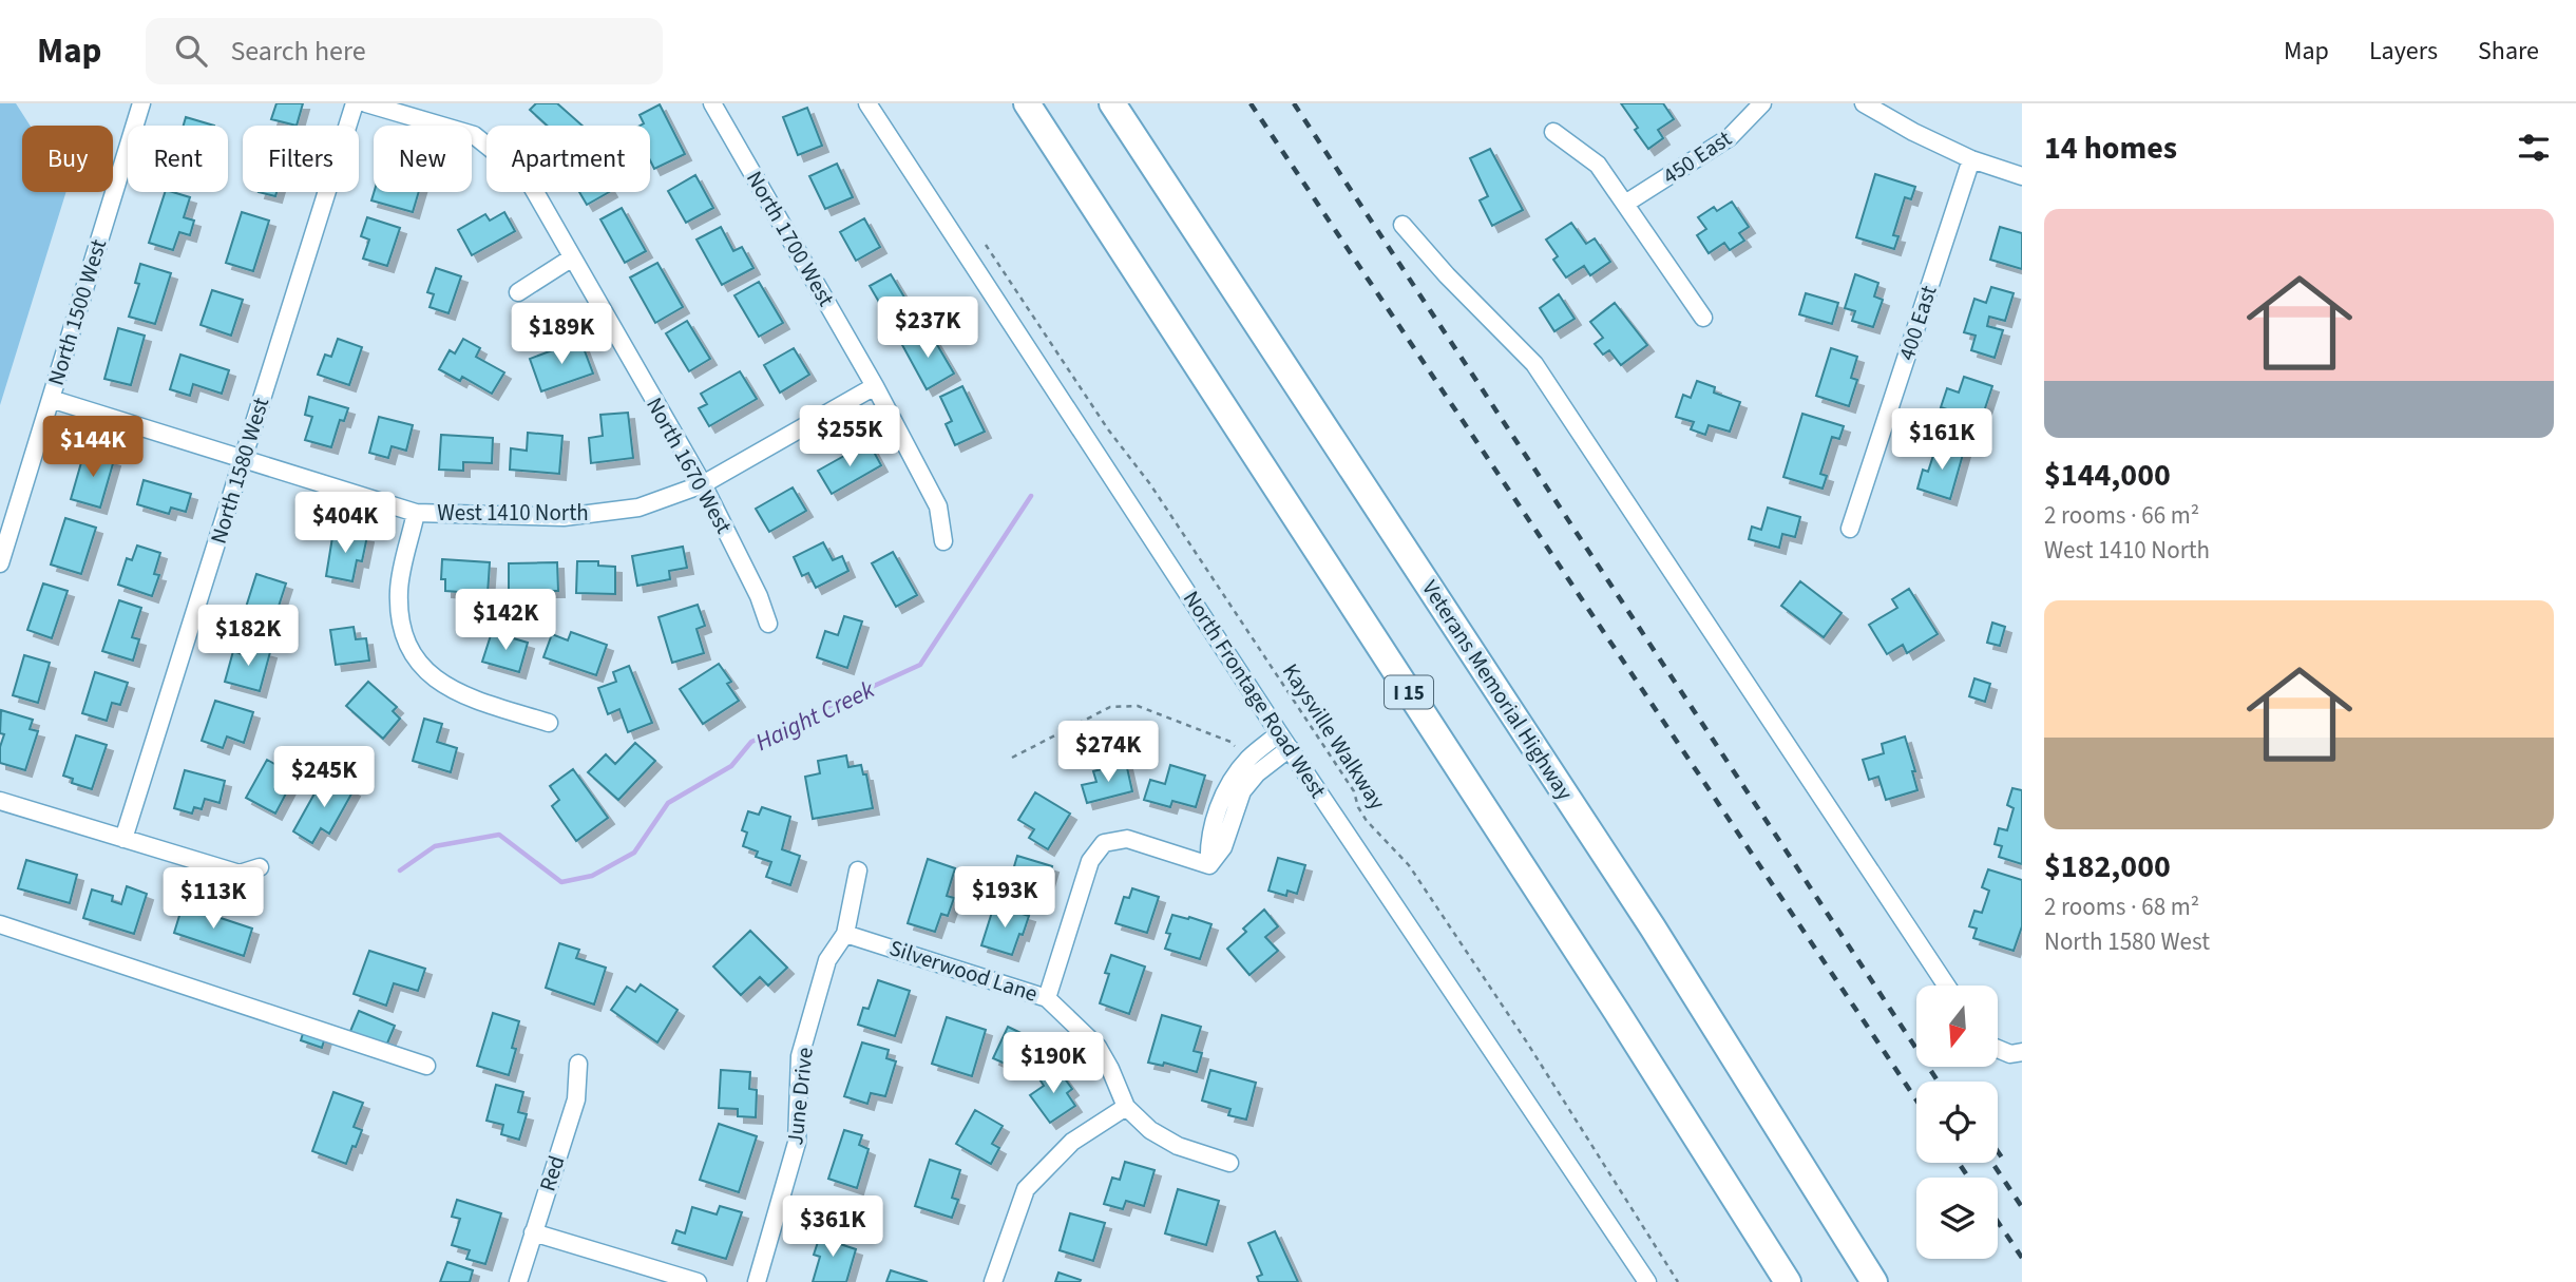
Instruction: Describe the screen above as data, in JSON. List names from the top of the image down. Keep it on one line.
{"streets":{"highway":["Veterans Memorial Highway","I 15"],"street":["450 East","North 1700 West","North 1500 West","400 East","North 1670 West","North 1580 West","West 1410 North","North Frontage Road West","Silverwood Lane","June Drive","Red"],"path":["Kaysville Walkway"]},"crossings":[["North 1700 West","West 1410 North"],["North 1500 West","West 1410 North"],["North 1670 West","West 1410 North"],["North 1580 West","West 1410 North"],["Silverwood Lane","June Drive"]],"water":["Haight Creek"],"north":"bottom","page":{"header":"Map","search":"Search here","nav":["Map","Layers","Share"],"heading":"14 homes","chip":["Buy","Rent","Filters","New","Apartment"],"list":[{"name":"$144,000","note":"2 rooms · 66 m² · West 1410 North"},{"name":"$182,000","note":"2 rooms · 68 m² · North 1580 West"}],"price":["$237K","$189K","$255K","$161K","$144K","$404K","$142K","$182K","$274K","$245K","$193K","$113K","$190K","$361K"]}}
